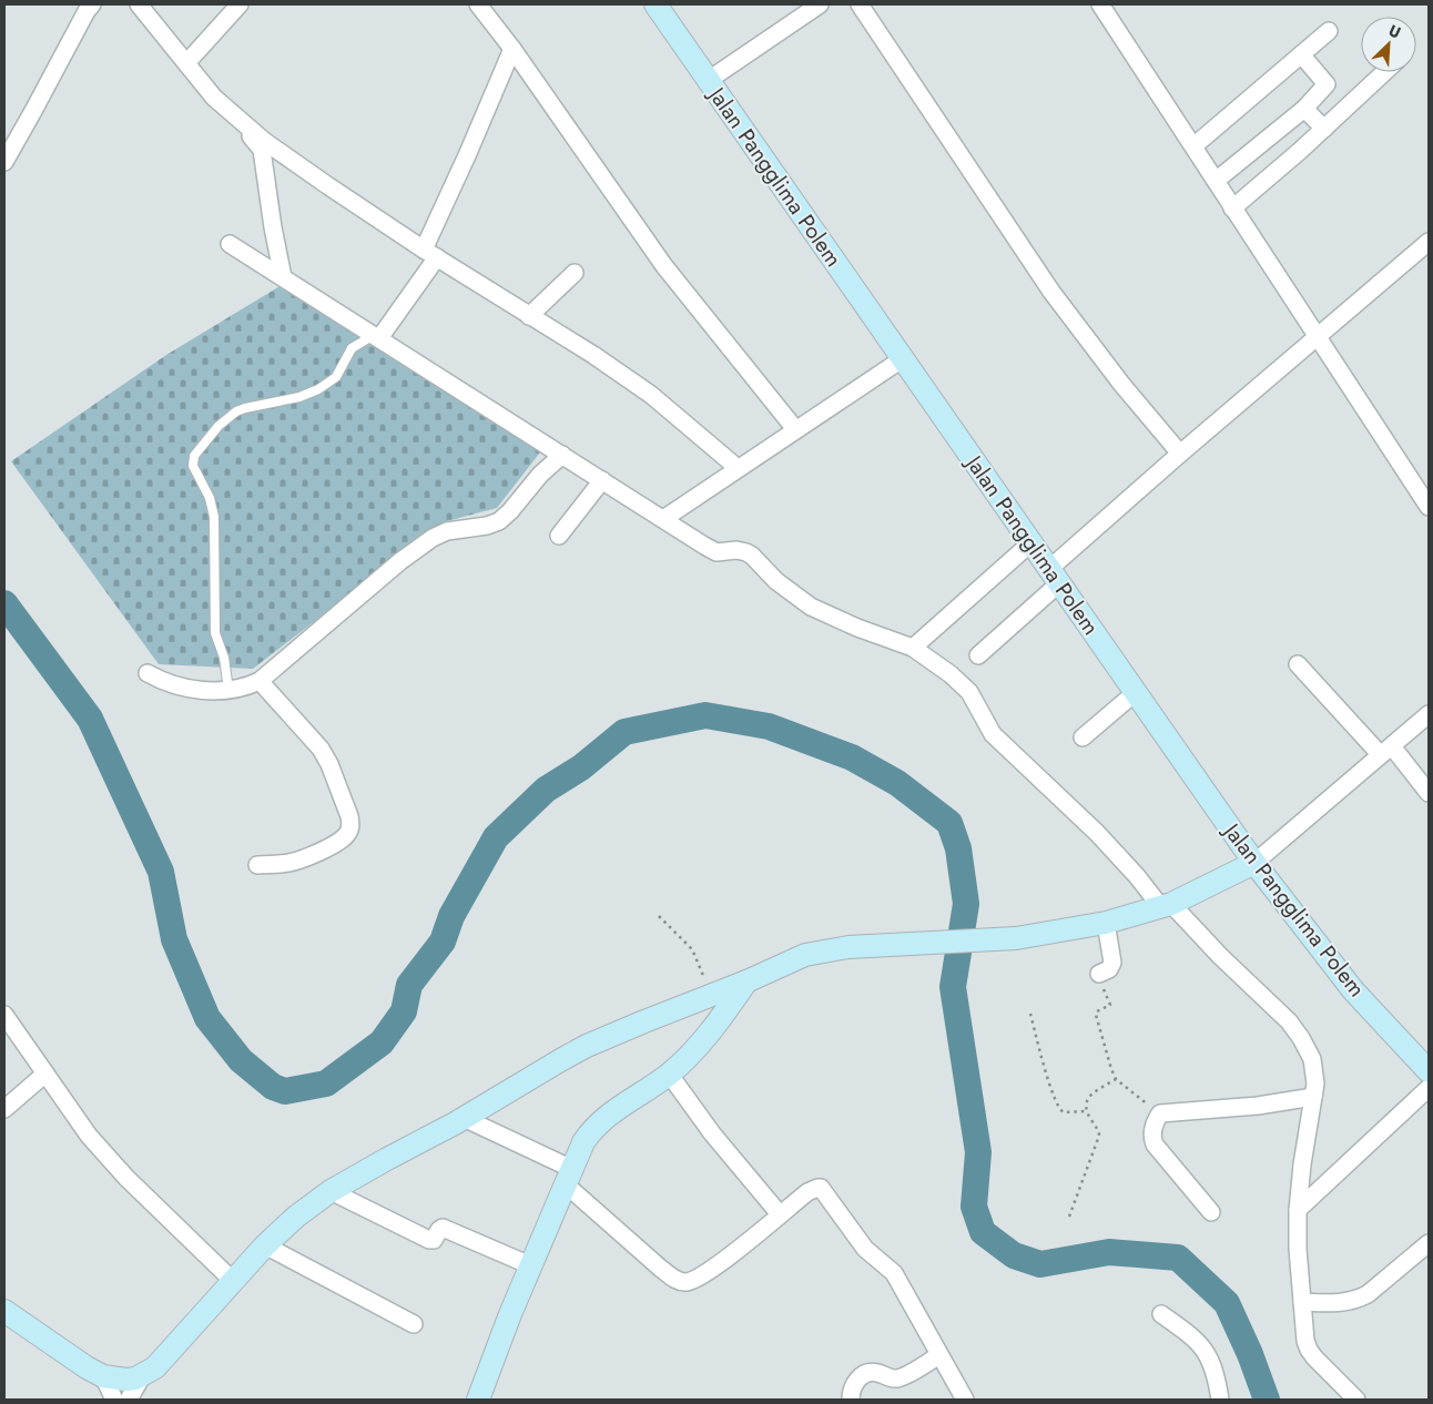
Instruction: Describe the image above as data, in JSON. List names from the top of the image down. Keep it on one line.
{"streets":{"street":["Jalan Pangglima Polem"]},"north":"top right"}
